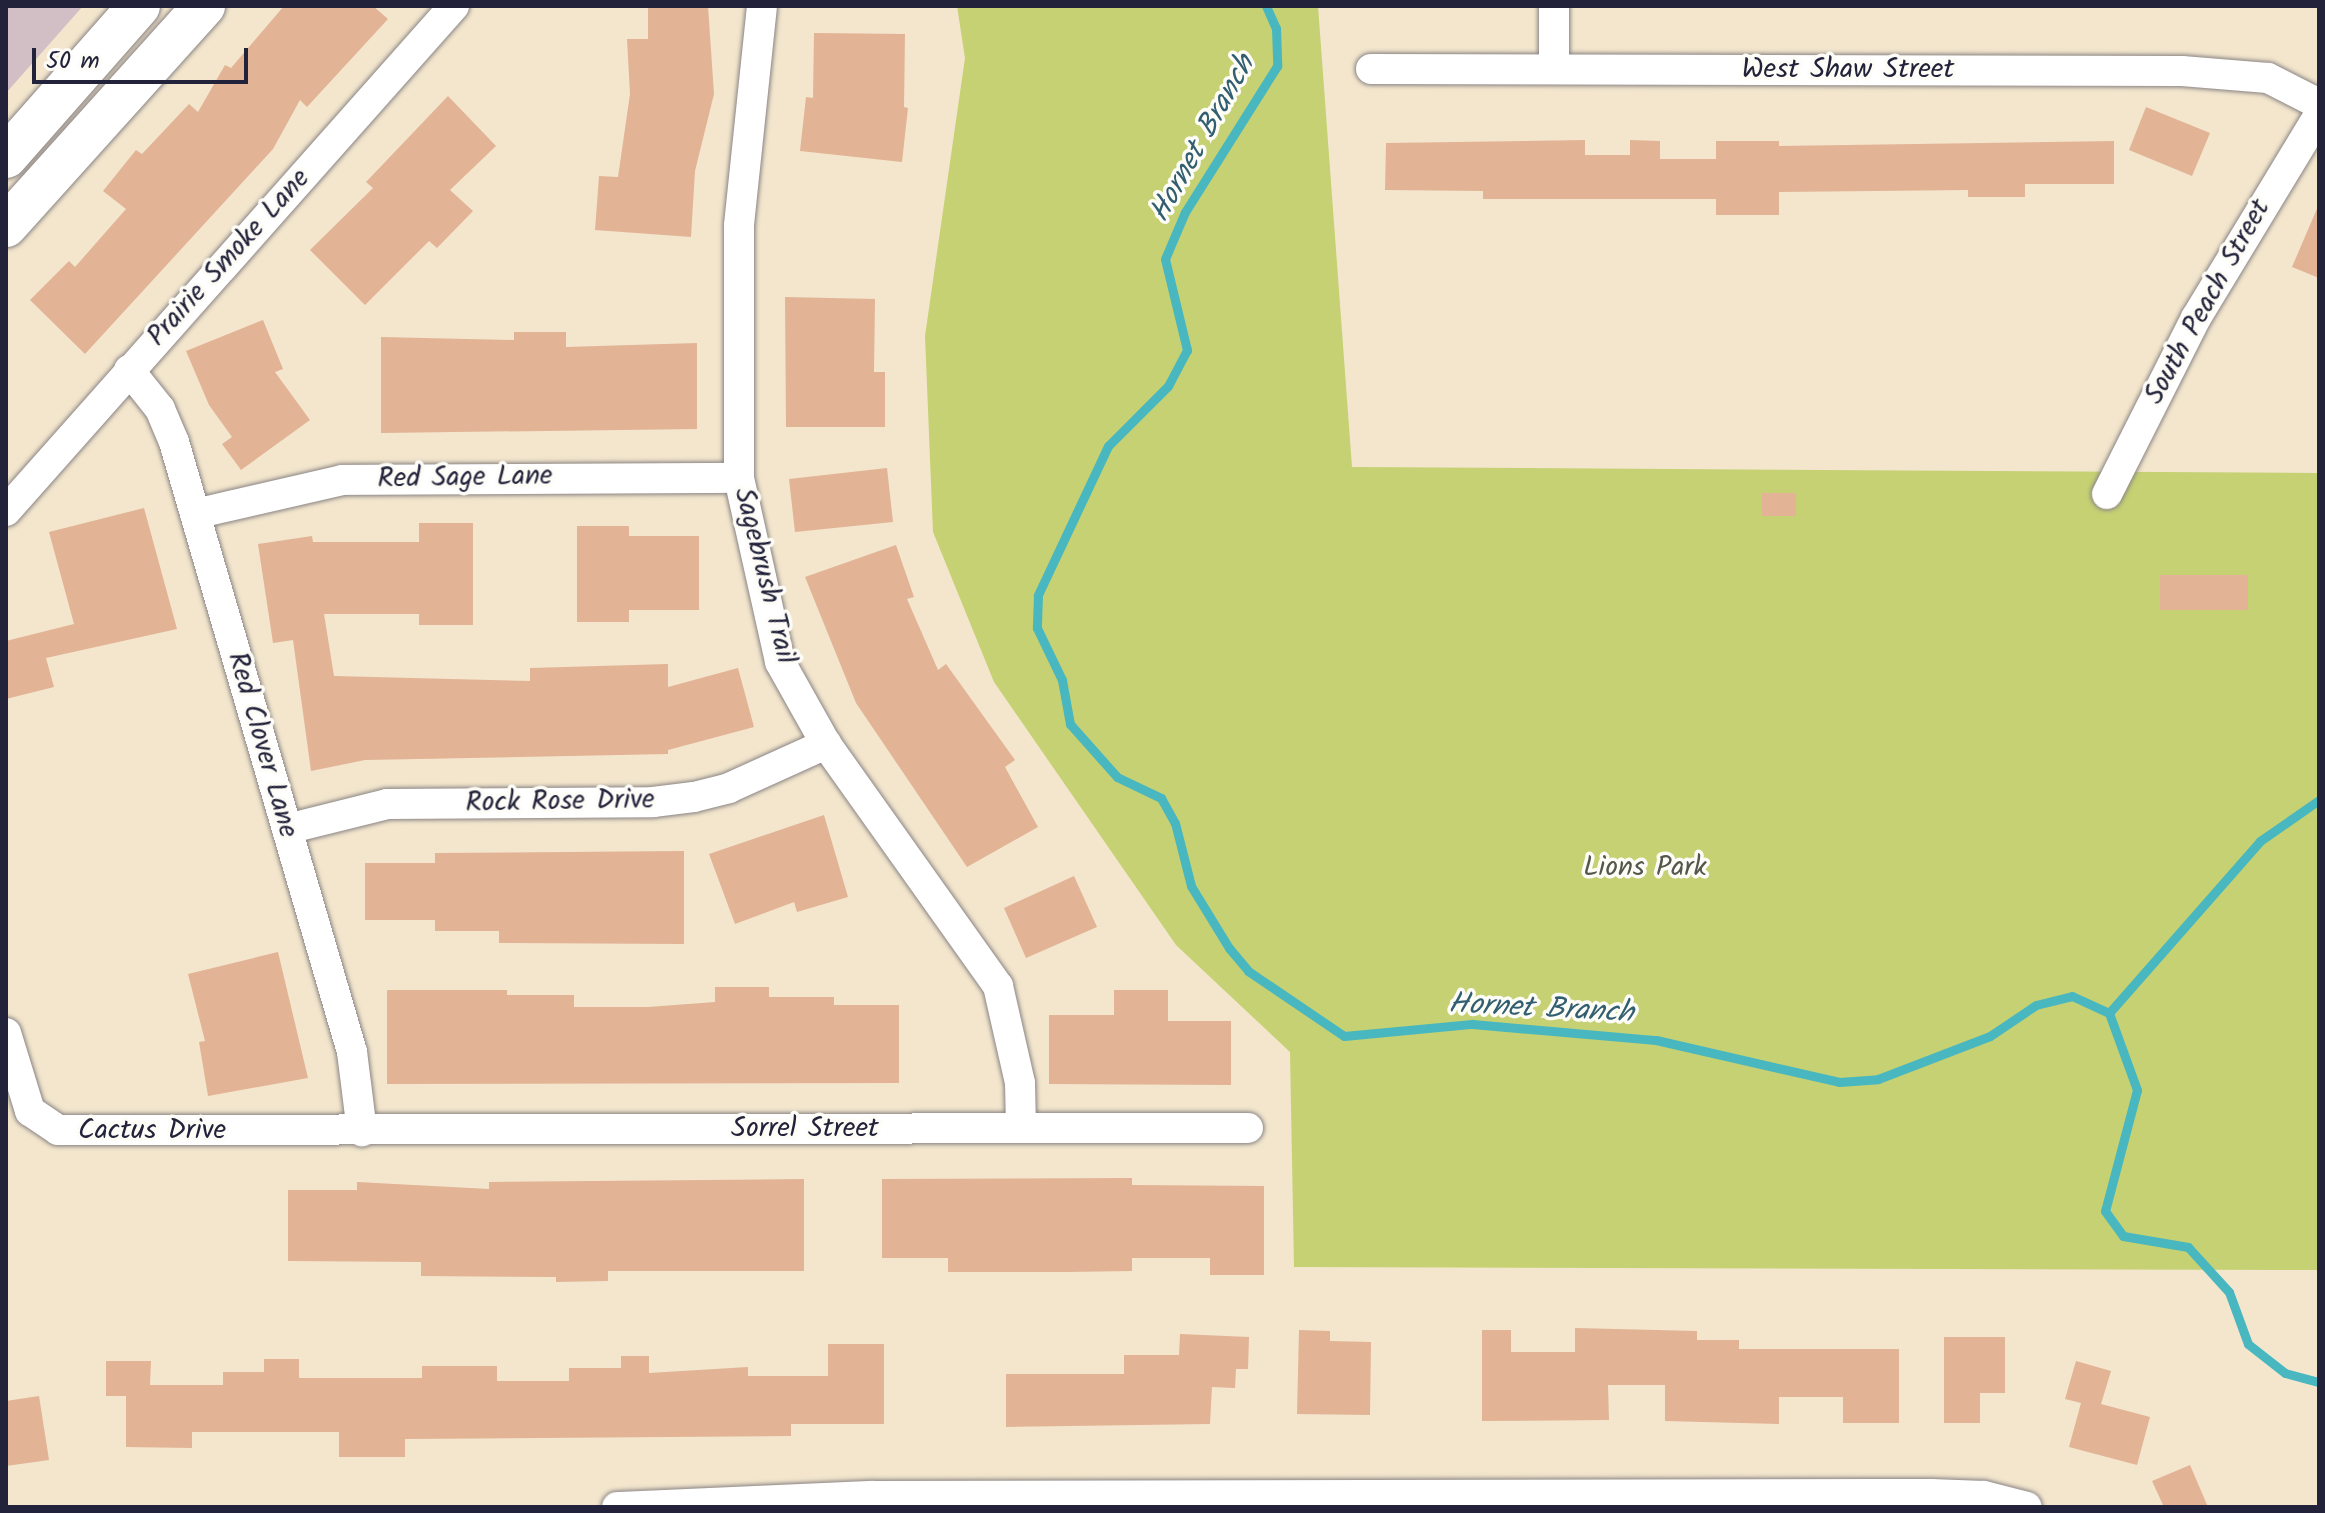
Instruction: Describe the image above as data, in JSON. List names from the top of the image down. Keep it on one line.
{"streets":{"street":["West Shaw Street","Prairie Smoke Lane","South Peach Street","Red Sage Lane","Sagebrush Trail","Red Clover Lane","Rock Rose Drive","Sorrel Street","Cactus Drive"]},"crossings":[["Prairie Smoke Lane","Red Clover Lane"],["Red Sage Lane","Sagebrush Trail"],["Red Sage Lane","Red Clover Lane"],["Sagebrush Trail","Rock Rose Drive"],["Sagebrush Trail","Sorrel Street"],["Red Clover Lane","Rock Rose Drive"],["Red Clover Lane","Sorrel Street"],["Red Clover Lane","Cactus Drive"],["Sorrel Street","Cactus Drive"]],"water":["Hornet Branch"],"parks":["Lions Park"],"scale_bar":"50 m"}
